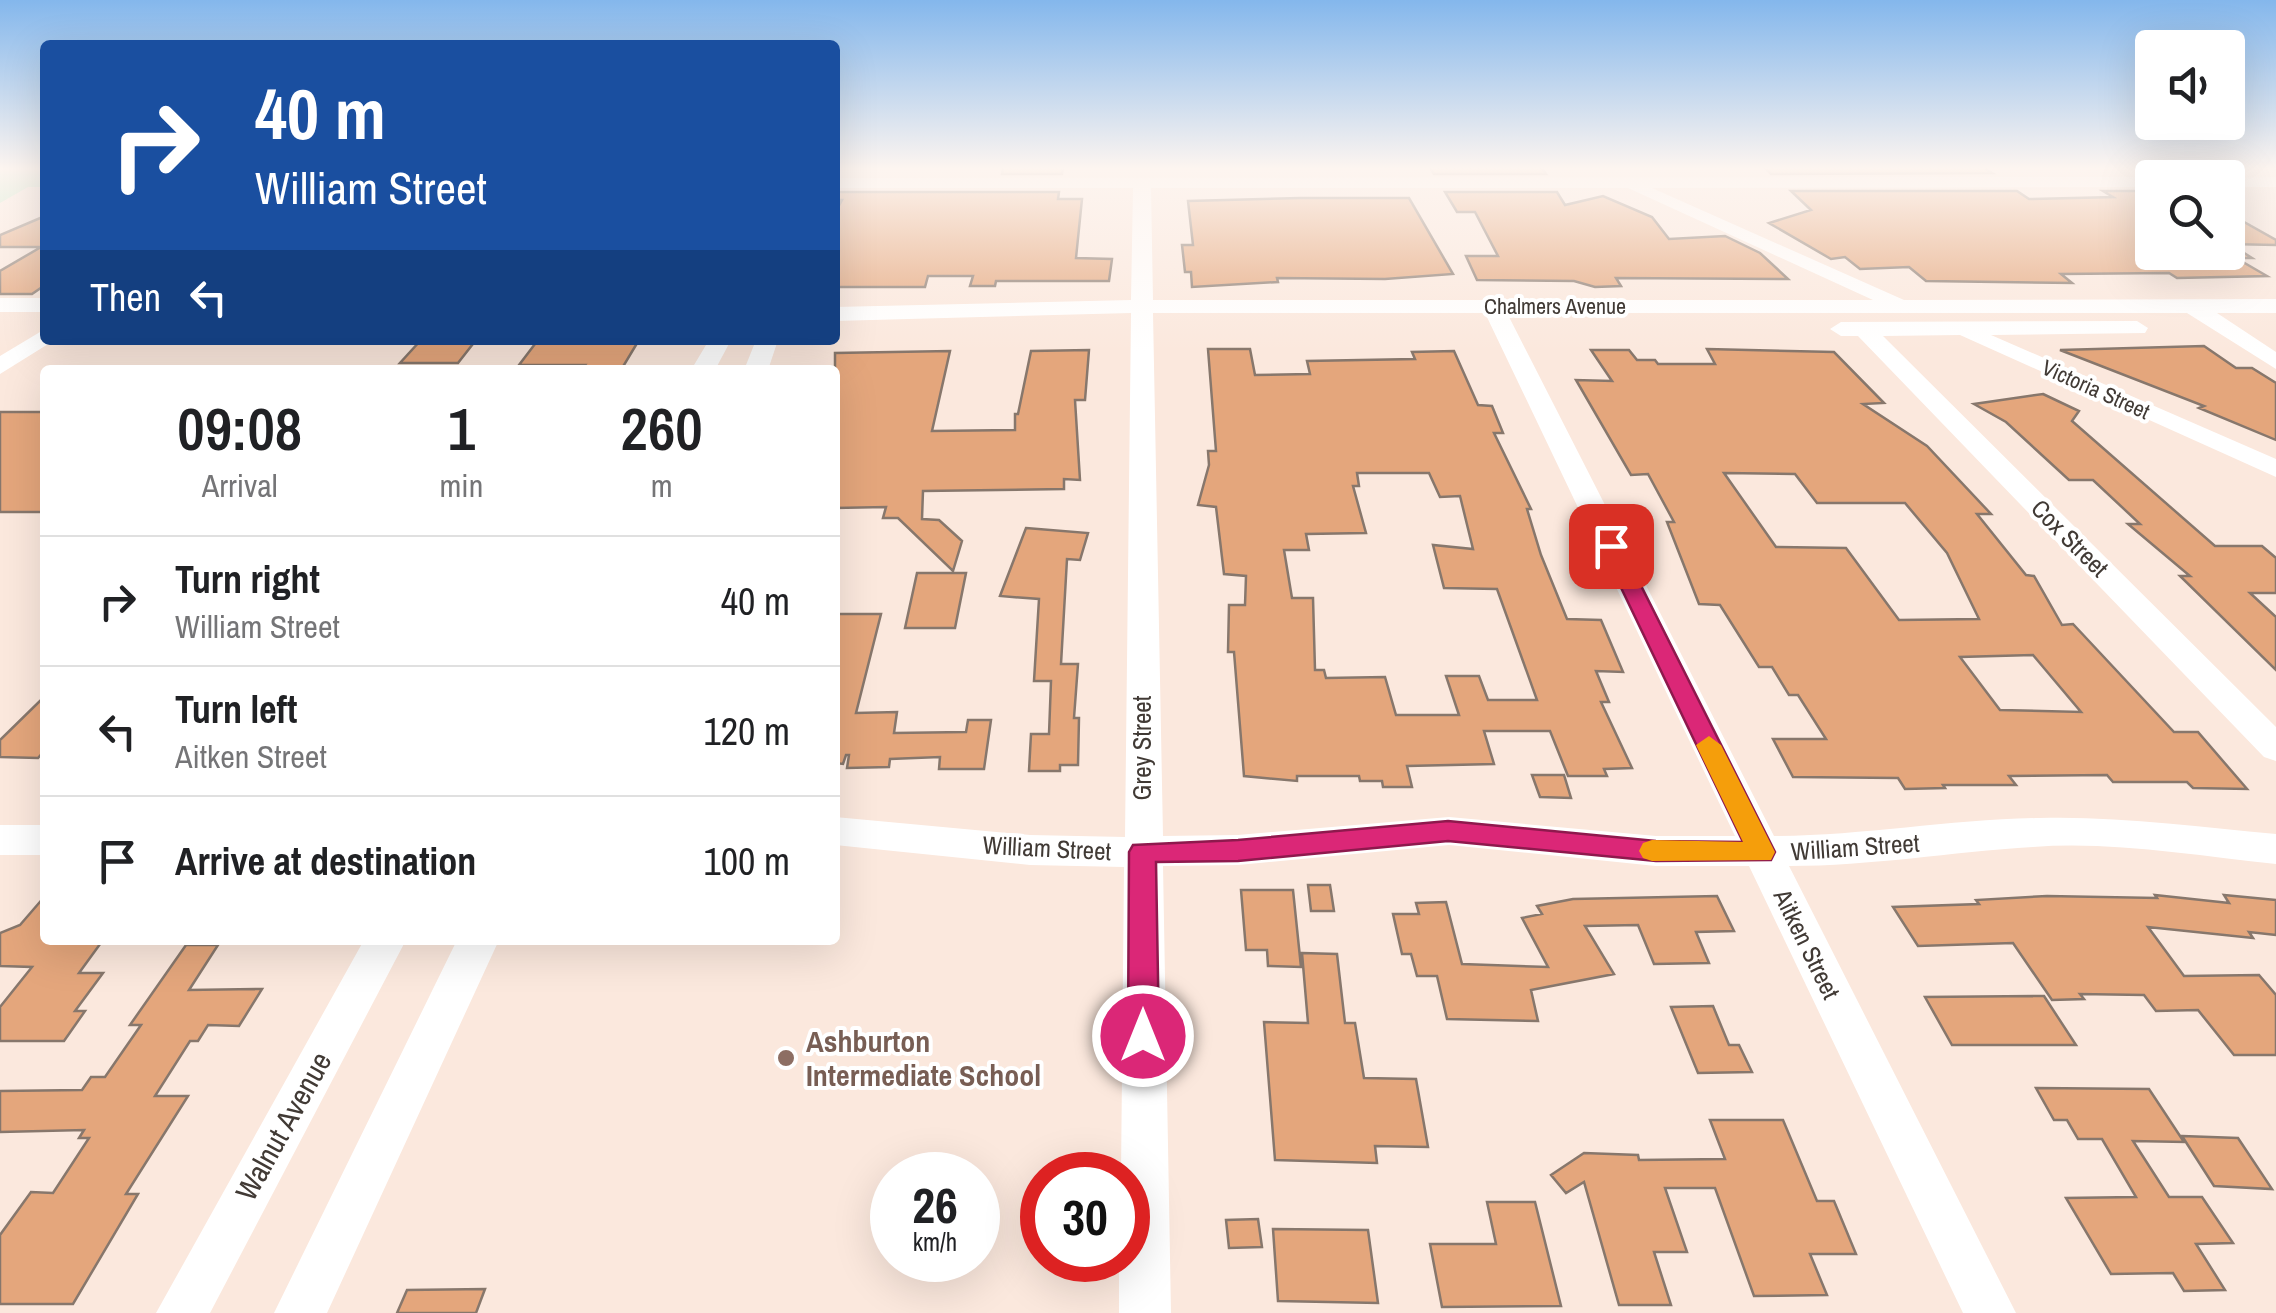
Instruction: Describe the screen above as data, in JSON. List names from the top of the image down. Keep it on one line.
{"streets":{"street":["Chalmers Avenue","Victoria Street","Cox Street","Grey Street","William Street","Aitken Street","Walnut Avenue"]},"crossings":[["Chalmers Avenue","Victoria Street"],["Chalmers Avenue","Cox Street"],["Chalmers Avenue","Grey Street"],["Chalmers Avenue","Aitken Street"],["Grey Street","William Street"],["William Street","Aitken Street"]],"places":["Ashburton Intermediate School"],"page":{"turn":["40 m","William Street"],"then":"Then","eta":["09:08","Arrival","1","min","260","m"],"list":[{"name":"Turn right","note":"William Street","value":"40 m"},{"name":"Turn left","note":"Aitken Street","value":"120 m"},{"name":"Arrive at destination","value":"100 m"}],"speed":"26 km/h","limit":"30"}}
